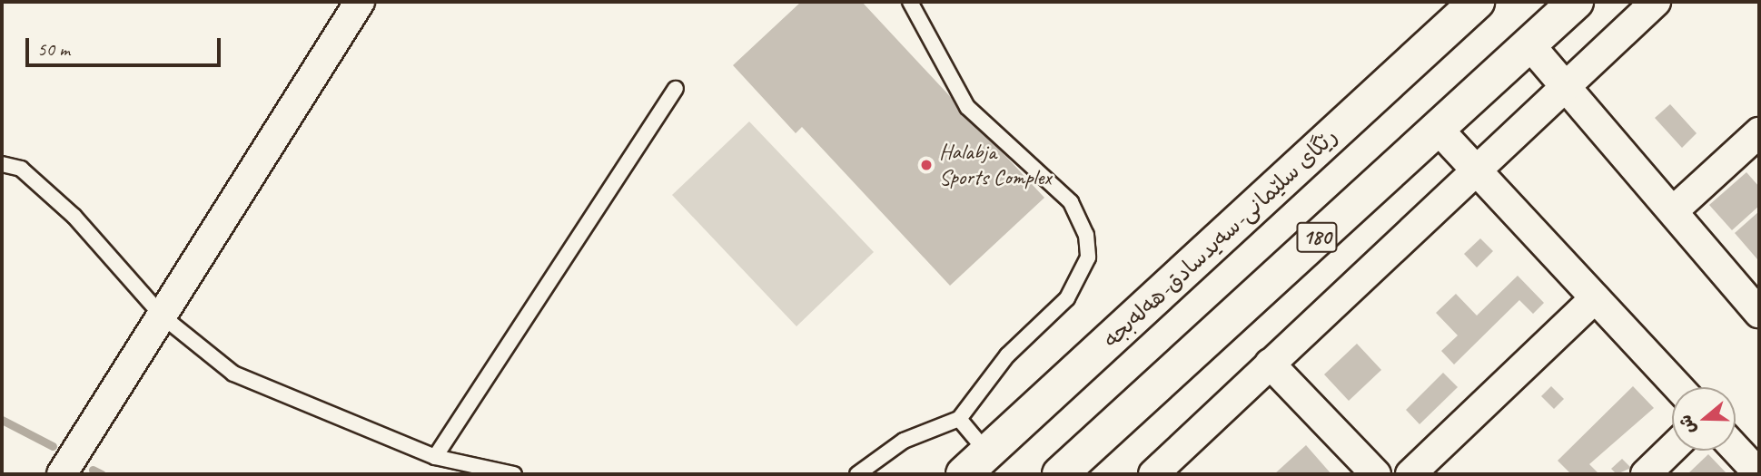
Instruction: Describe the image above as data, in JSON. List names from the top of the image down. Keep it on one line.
{"streets":{"highway":["180","رێگای سلێمانی-سەیدسادق-هەلەبجە"]},"places":["Halabja Sports Complex"],"scale_bar":"50 m","north":"left"}
